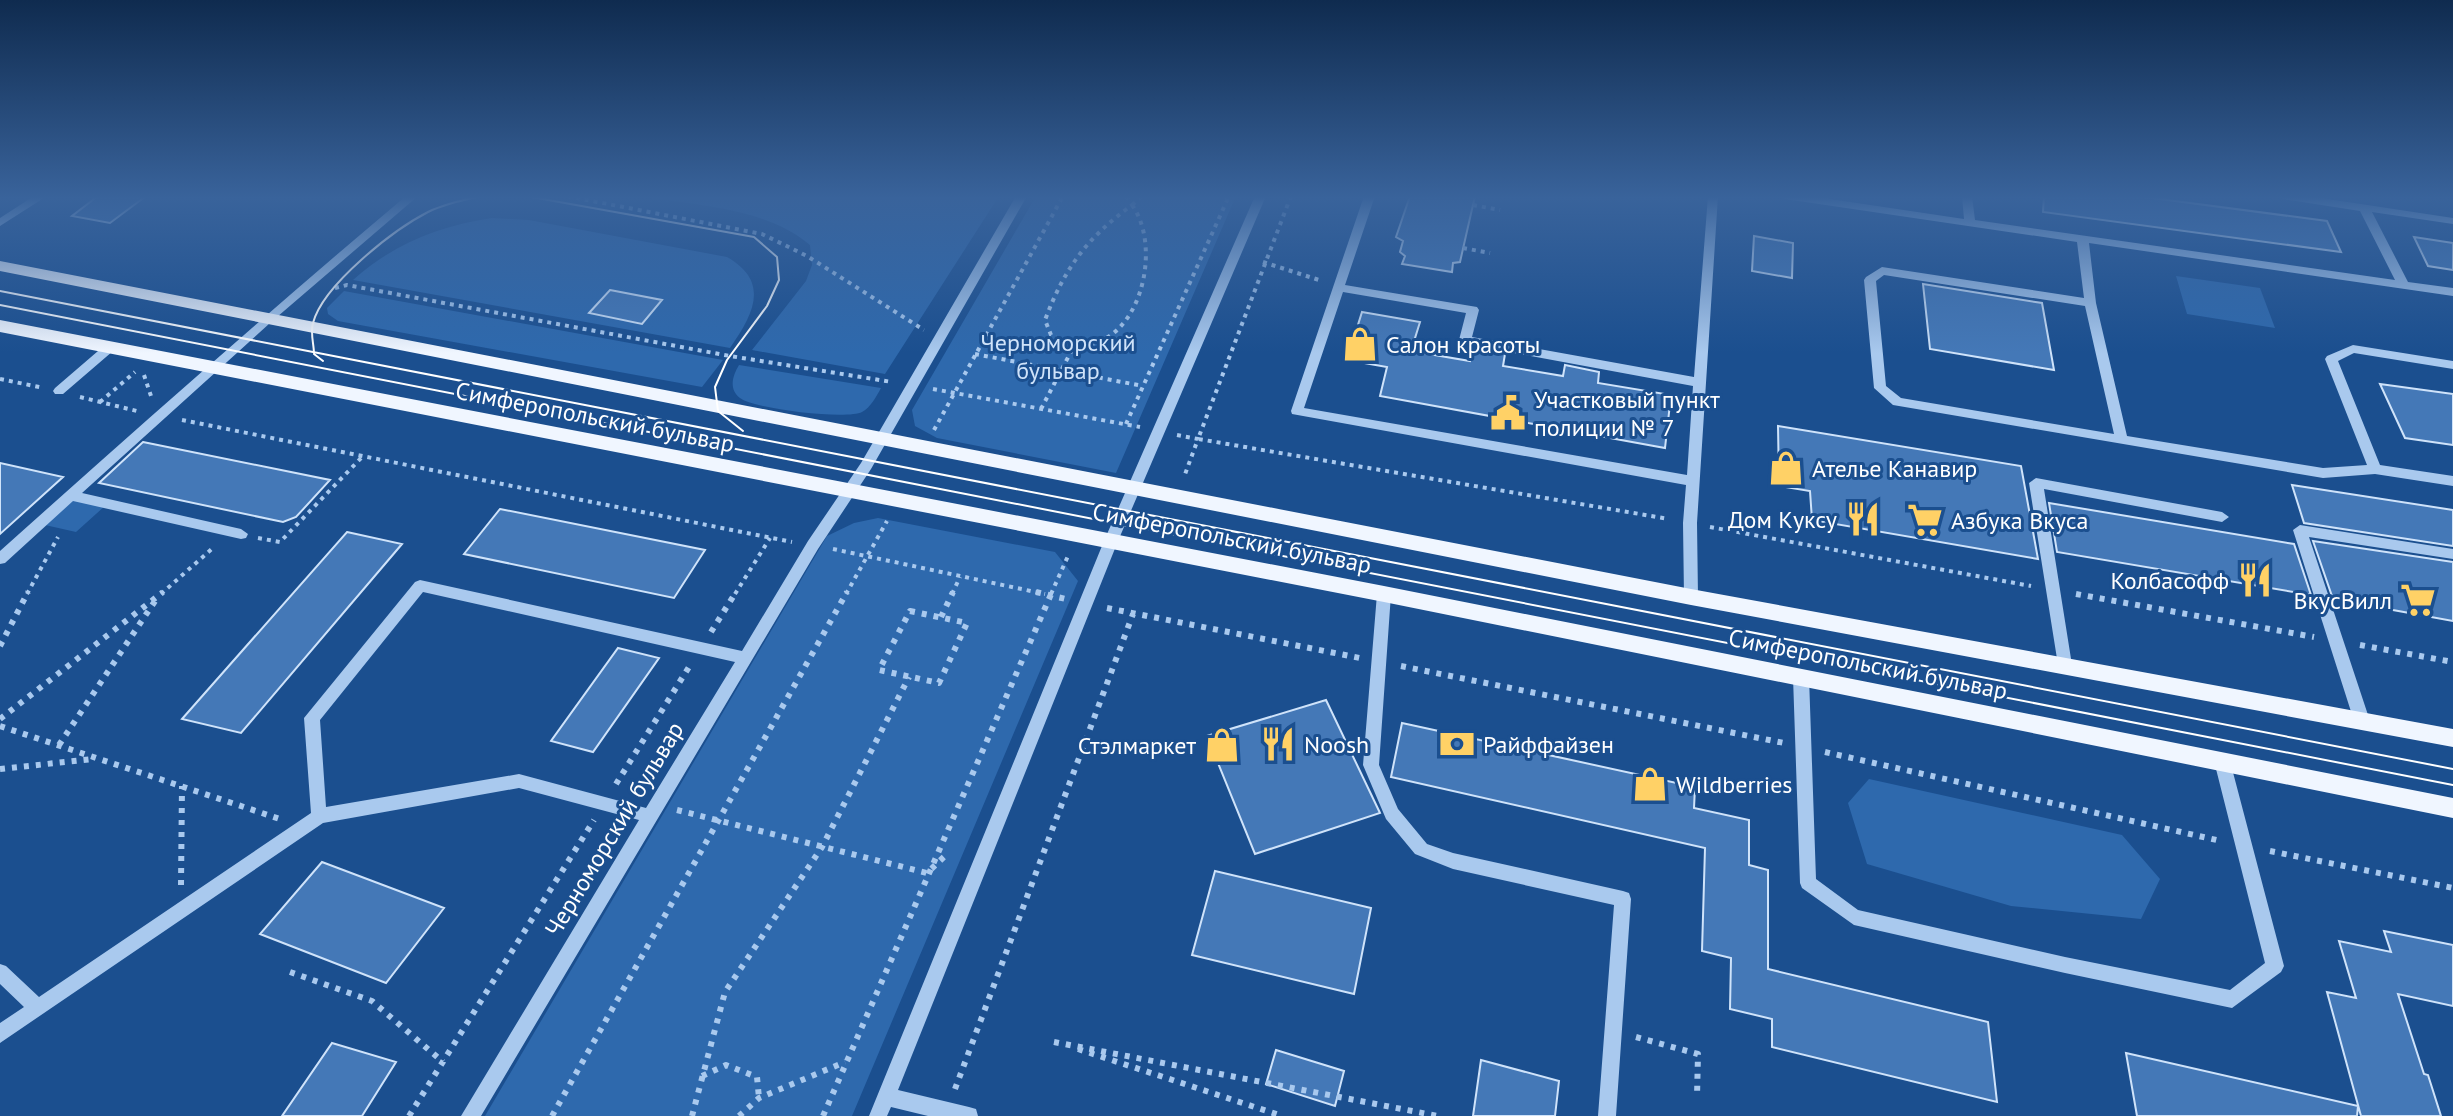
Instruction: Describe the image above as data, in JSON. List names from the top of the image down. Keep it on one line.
{"streets":{"main road":["Симферопольский бульвар"],"street":["Черноморский бульвар"]},"crossings":[["Симферопольский бульвар","Черноморский бульвар"]],"parks":["Черноморский бульвар"],"places":{"shop":["Салон красоты","Ателье Канавир","Стэлмаркет","Wildberries"],"public building":["Участковый пункт полиции № 7"],"restaurant":["Дом Куксу","Колбасофф","Noosh"],"supermarket":["Азбука Вкуса","ВкусВилл"],"bank":["Райффайзен"]}}
